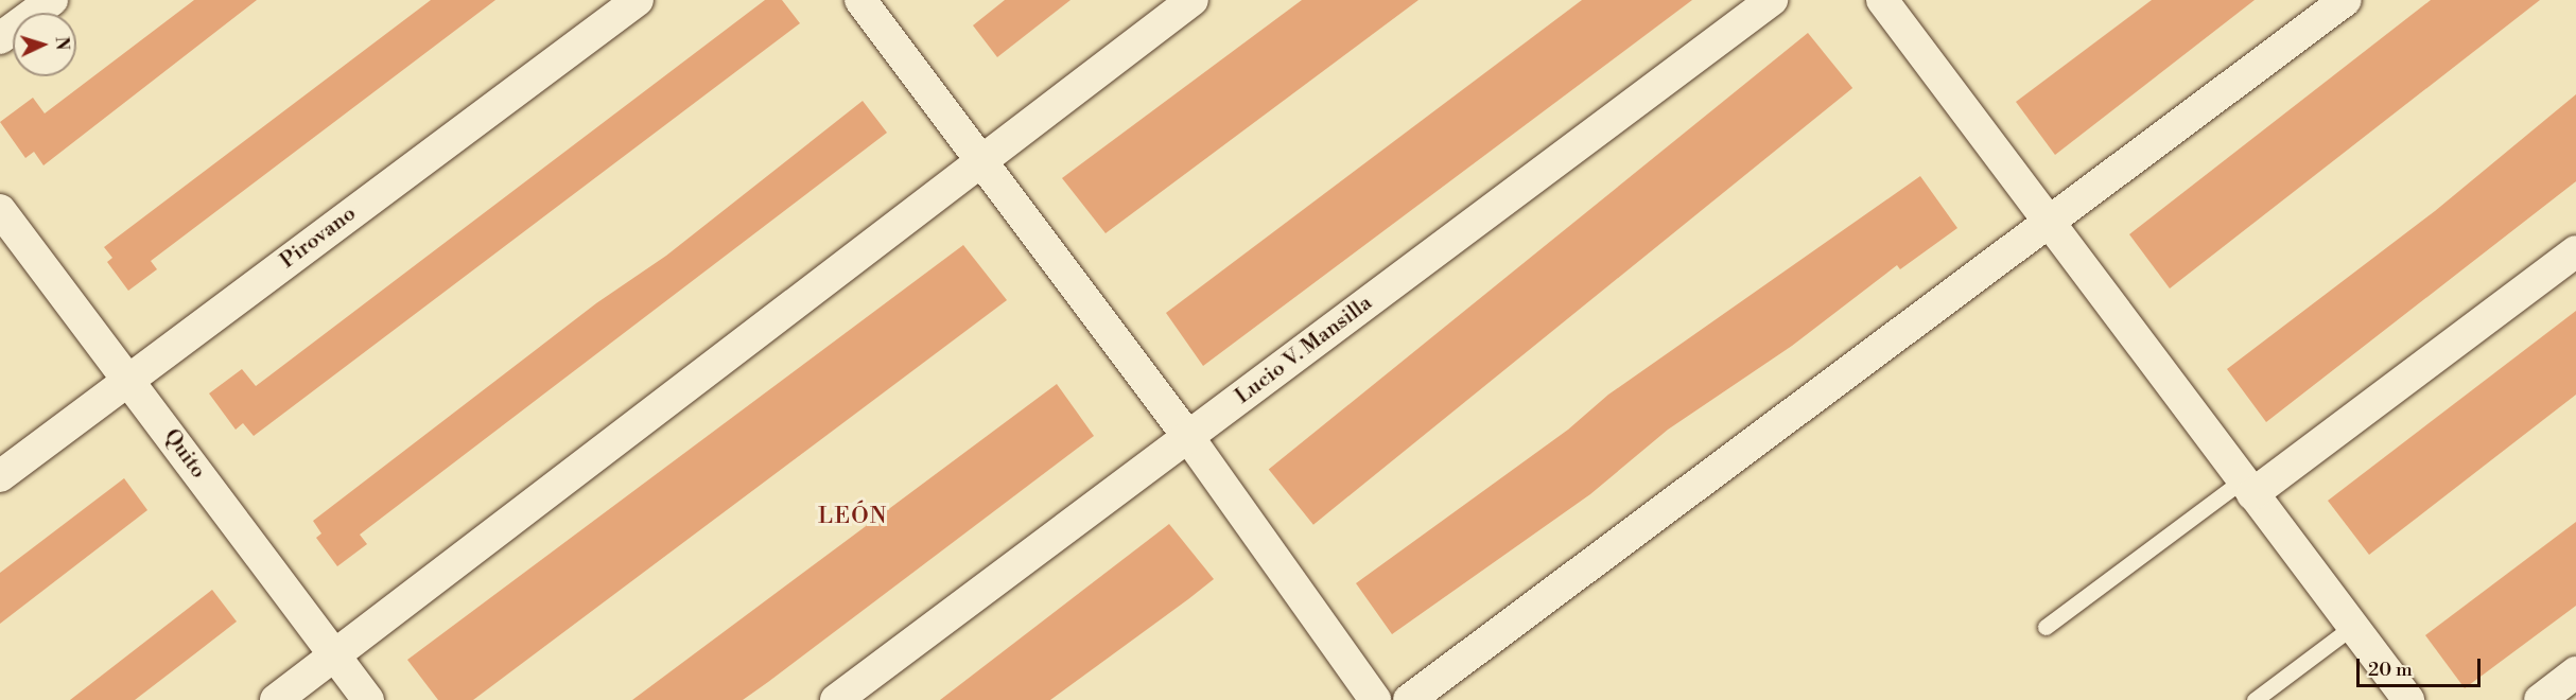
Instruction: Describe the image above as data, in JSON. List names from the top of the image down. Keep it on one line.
{"streets":{"street":["Pirovano","Lucio V. Mansilla","Quito"]},"crossings":[["Pirovano","Quito"]],"districts":["LEÓN"],"scale_bar":"20 m","north":"right"}
